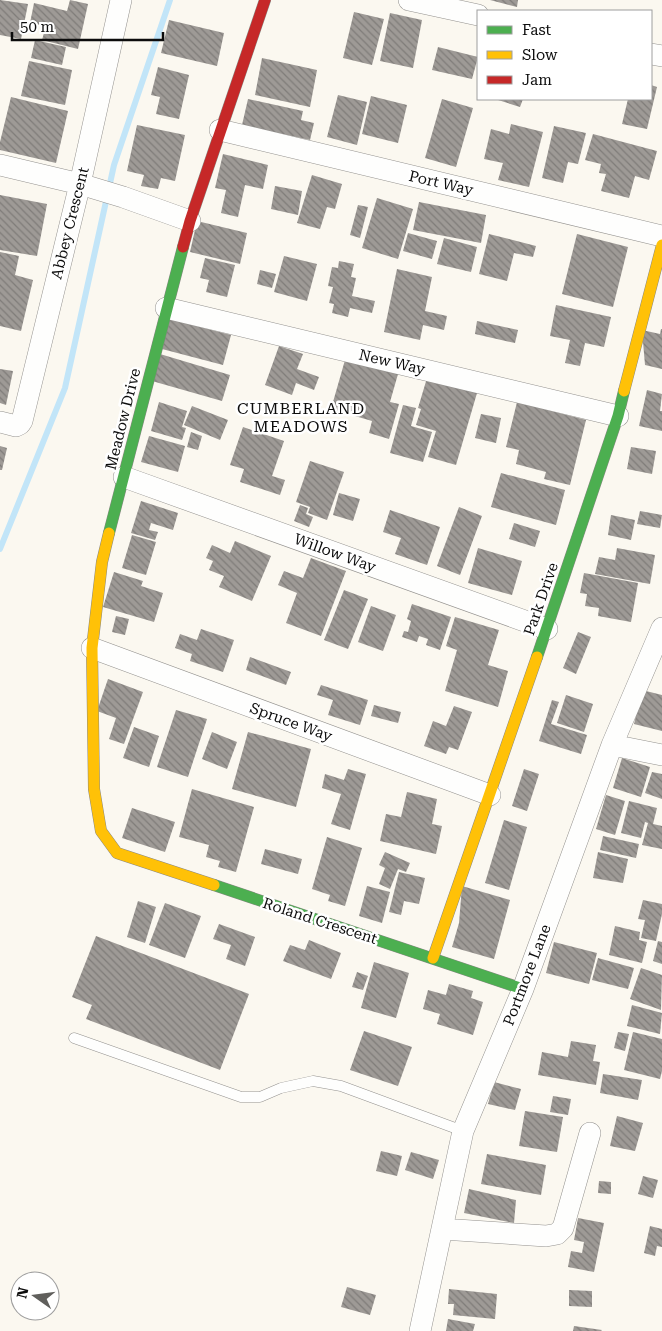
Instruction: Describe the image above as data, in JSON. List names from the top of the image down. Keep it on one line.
{"streets":{"street":["Port Way","Abbey Crescent","New Way","Meadow Drive","Willow Way","Park Drive","Spruce Way","Roland Crescent","Portmore Lane"]},"crossings":[["Port Way","Meadow Drive"],["New Way","Meadow Drive"],["New Way","Park Drive"],["Meadow Drive","Willow Way"],["Meadow Drive","Spruce Way"],["Meadow Drive","Roland Crescent"],["Willow Way","Park Drive"],["Park Drive","Spruce Way"],["Park Drive","Roland Crescent"],["Roland Crescent","Portmore Lane"]],"districts":["CUMBERLAND MEADOWS"],"legend":["Fast","Slow","Jam"],"scale_bar":"50 m","north":"left"}
